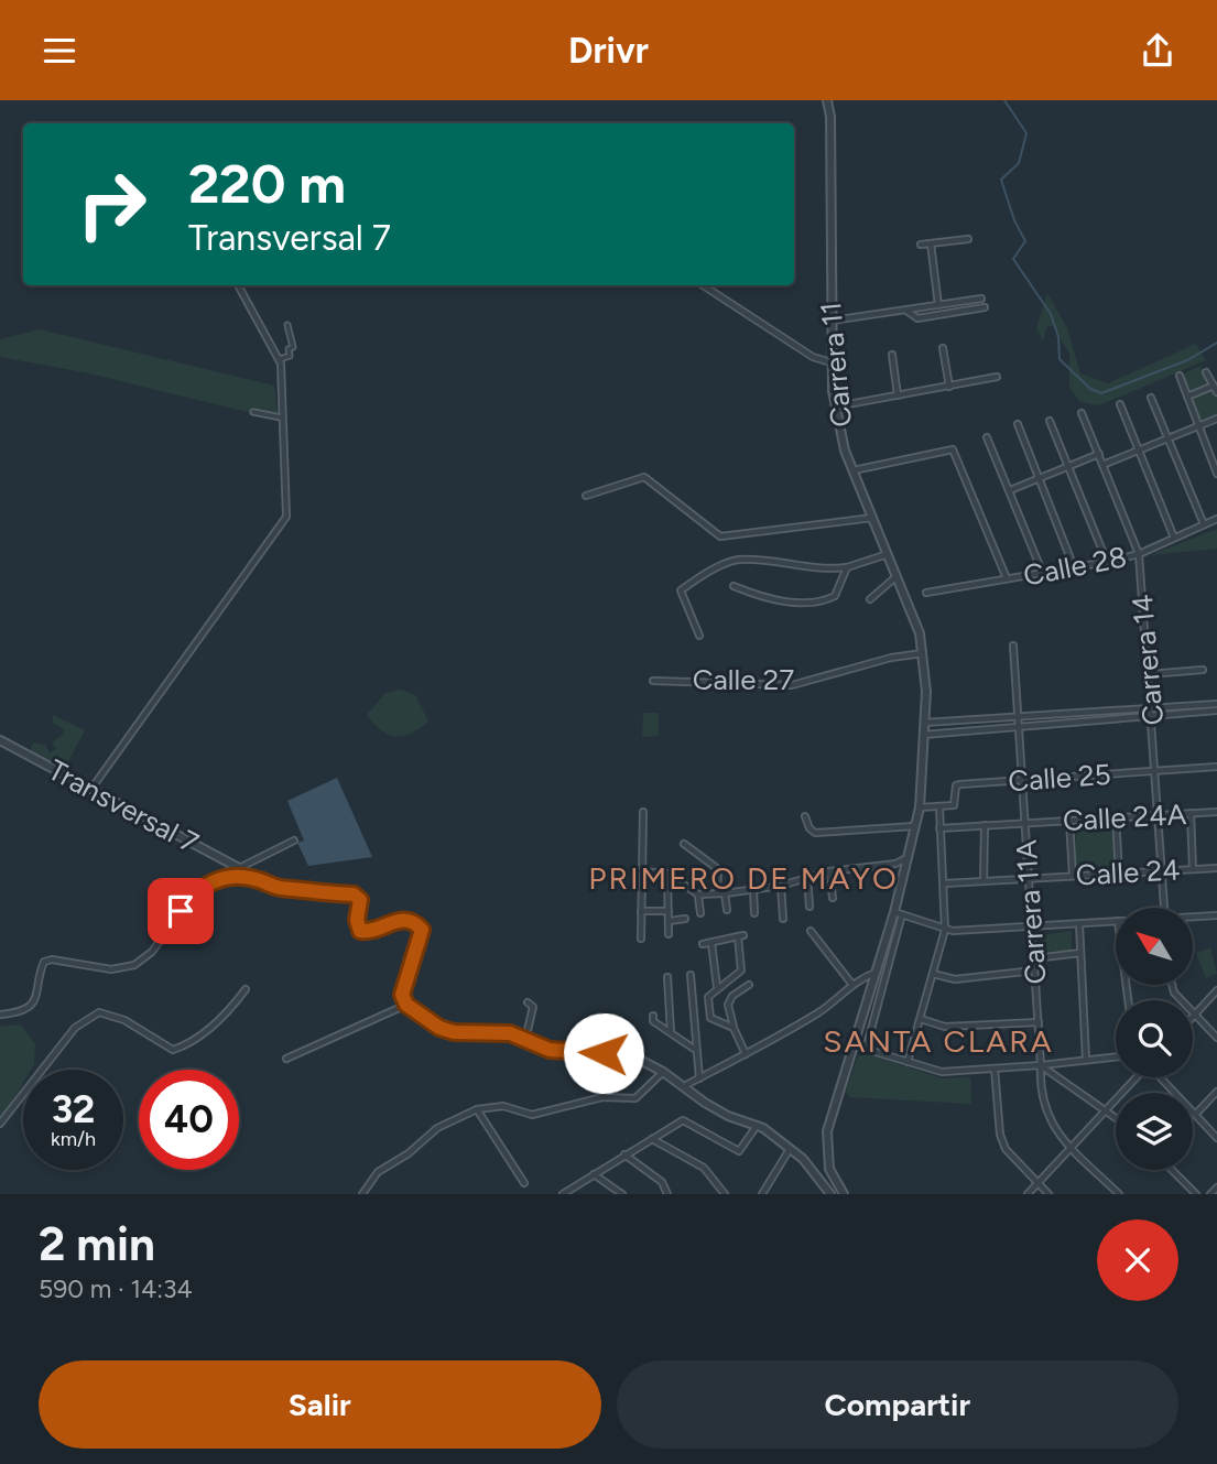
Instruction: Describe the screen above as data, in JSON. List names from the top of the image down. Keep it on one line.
{"streets":{"street":["Carrera 11","Calle 28","Carrera 14","Calle 27","Calle 25","Transversal 7","Calle 24A","Calle 24","Carrera 11A"]},"crossings":[["Carrera 11","Calle 27"],["Calle 28","Carrera 14"],["Carrera 14","Calle 25"],["Carrera 14","Calle 24A"],["Carrera 14","Calle 24"],["Calle 25","Carrera 11A"],["Calle 24A","Carrera 11A"],["Calle 24","Carrera 11A"]],"districts":["PRIMERO DE MAYO","SANTA CLARA"],"north":"top left","page":{"header":"Drivr","turn":["220 m","Transversal 7"],"speed":"32 km/h","limit":"40","heading":["2 min","590 m · 14:34"],"buttons":["Salir","Compartir"]}}
